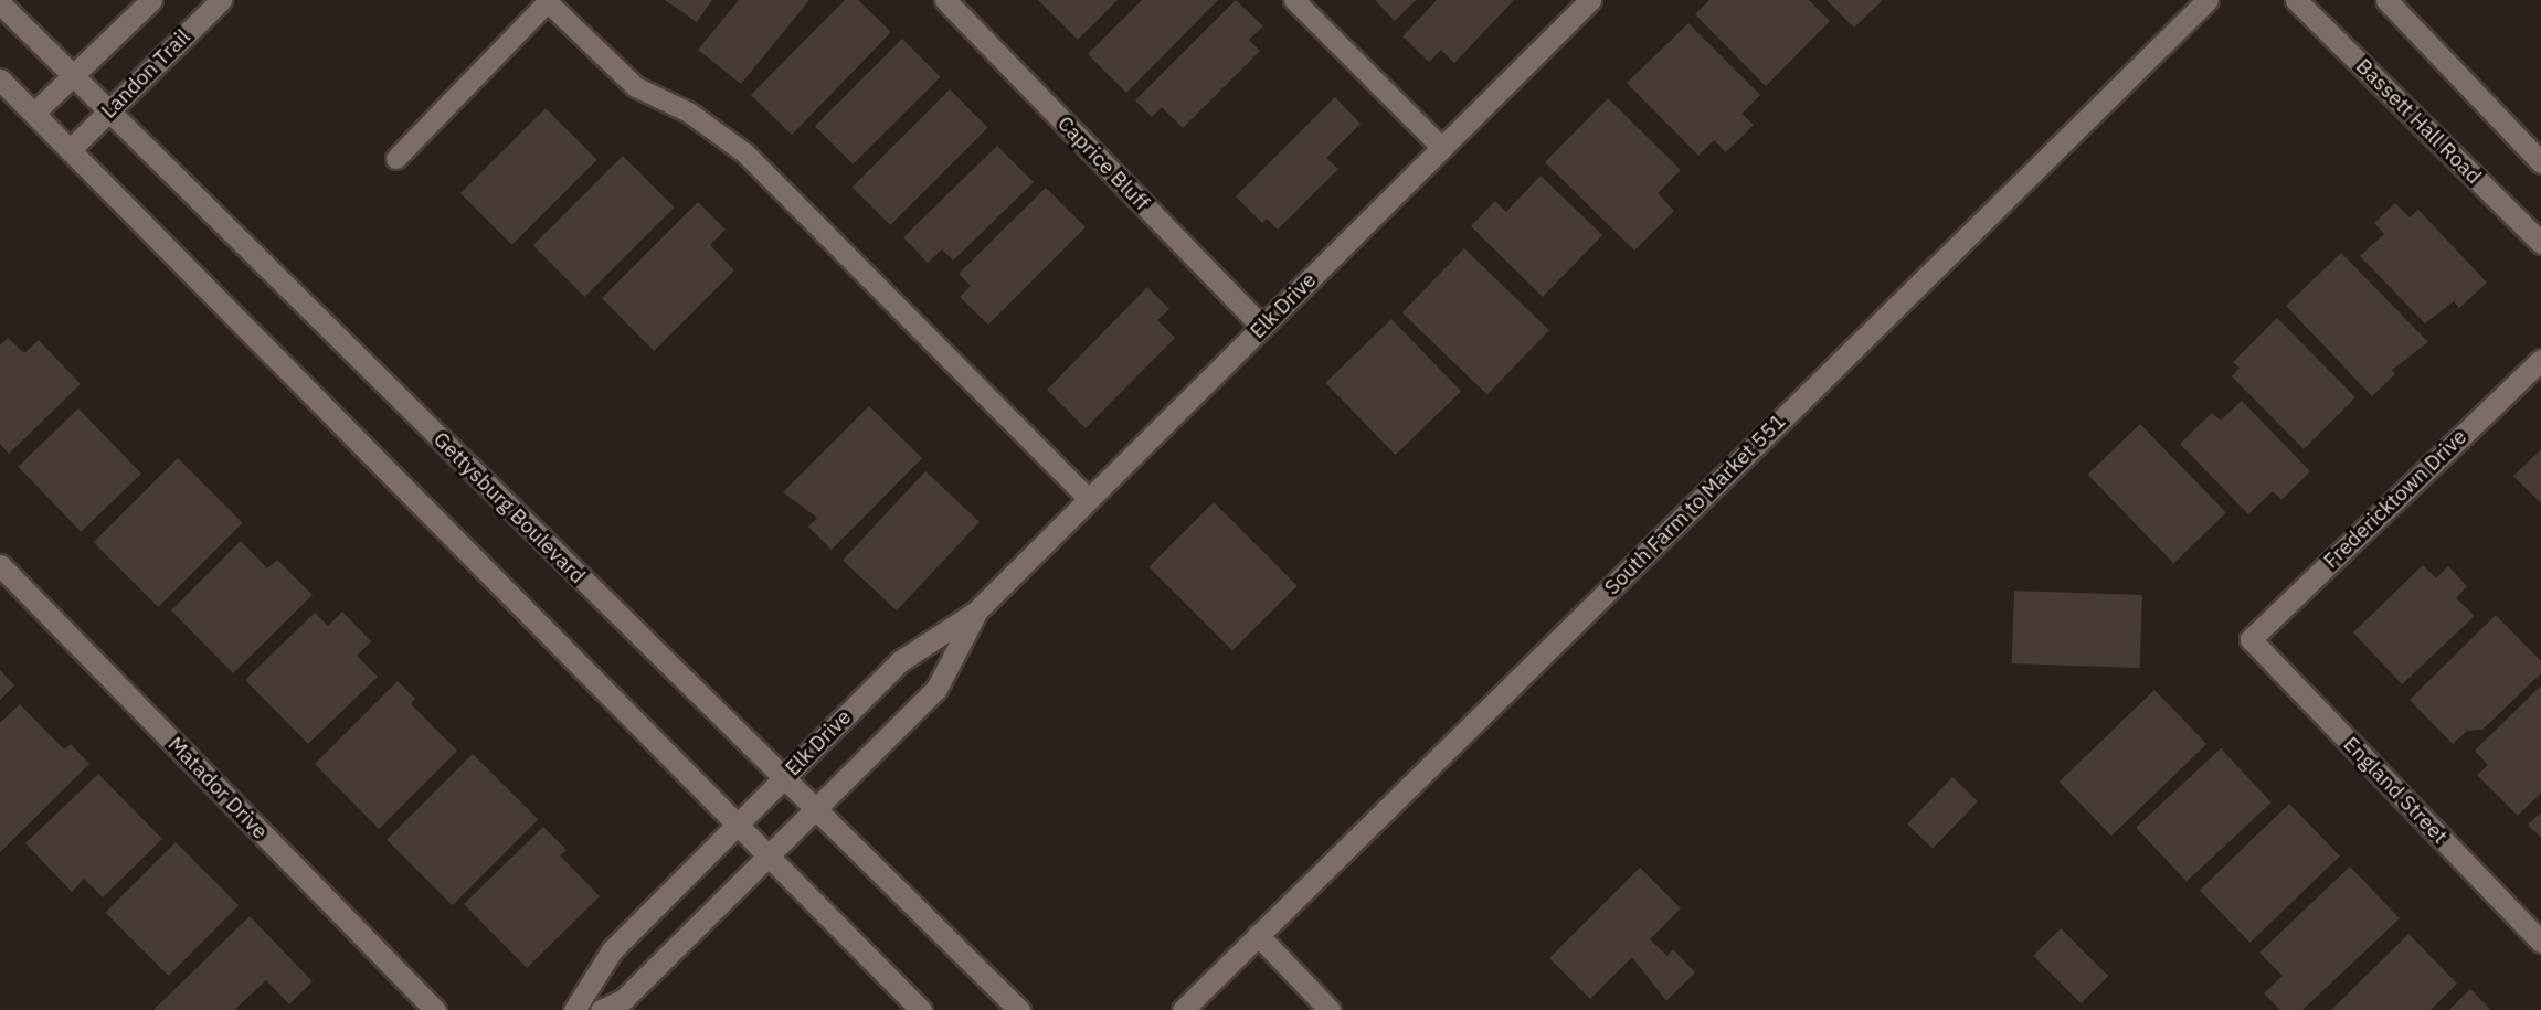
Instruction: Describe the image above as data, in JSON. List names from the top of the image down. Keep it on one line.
{"streets":{"street":["Landon Trail","Bassett Hall Road","Caprice Bluff","Elk Drive","Fredericktown Drive","South Farm to Market 551","Gettysburg Boulevard","Matador Drive","England Street"]},"crossings":[["Landon Trail","Gettysburg Boulevard"],["Caprice Bluff","Elk Drive"],["Elk Drive","Gettysburg Boulevard"],["Fredericktown Drive","England Street"]]}
